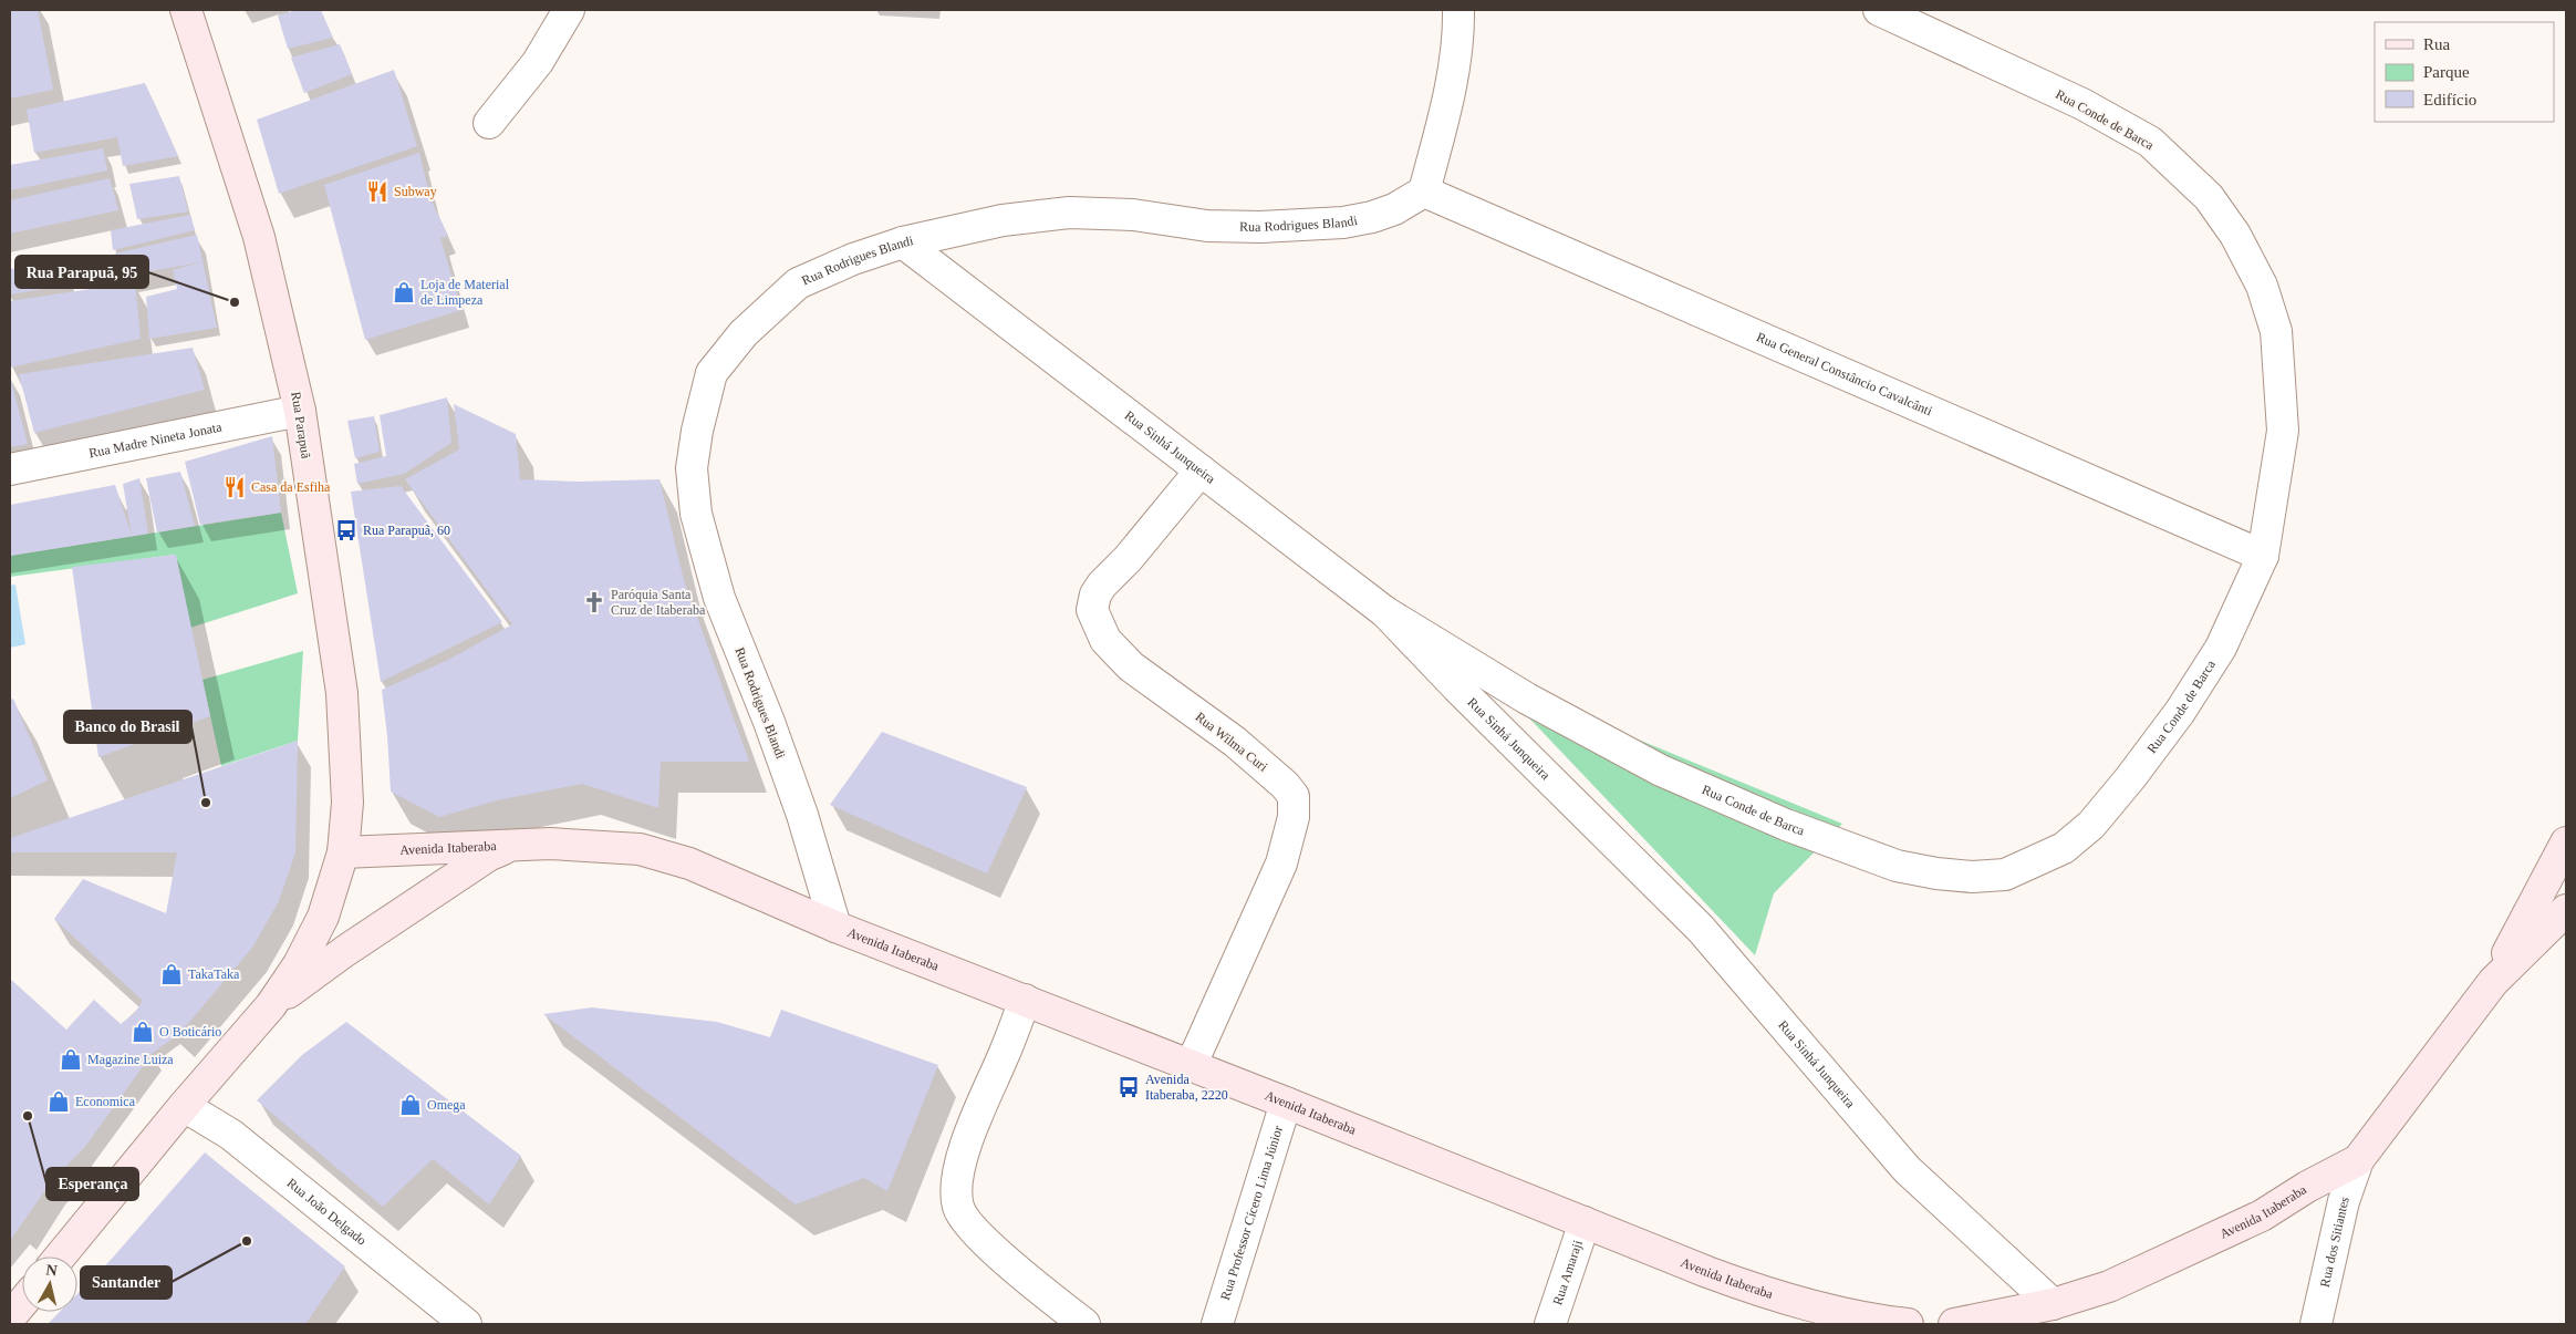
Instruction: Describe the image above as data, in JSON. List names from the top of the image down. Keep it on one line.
{"streets":{"main road":["Rua Parapuã","Avenida Itaberaba"],"street":["Rua Conde de Barca","Rua Rodrigues Blandi","Rua General Constâncio Cavalcânti","Rua Madre Nineta Jonata","Rua Sinhá Junqueira","Rua Wilma Curi","Rua João Delgado","Rua Professor Cícero Lima Júnior","Rua dos Sitiantes","Rua Amaraji"]},"crossings":[["Rua Conde de Barca","Rua General Constâncio Cavalcânti"],["Rua Conde de Barca","Rua Sinhá Junqueira"],["Rua Rodrigues Blandi","Rua General Constâncio Cavalcânti"],["Rua Rodrigues Blandi","Rua Sinhá Junqueira"],["Rua Rodrigues Blandi","Avenida Itaberaba"],["Rua Parapuã","Rua Madre Nineta Jonata"],["Rua Parapuã","Avenida Itaberaba"],["Rua Sinhá Junqueira","Rua Wilma Curi"],["Rua Sinhá Junqueira","Avenida Itaberaba"],["Rua Wilma Curi","Avenida Itaberaba"],["Avenida Itaberaba","Rua Professor Cícero Lima Júnior"],["Avenida Itaberaba","Rua dos Sitiantes"],["Avenida Itaberaba","Rua Amaraji"]],"places":{"restaurant":["Subway","Casa da Esfiha"],"shop":["Loja de Material de Limpeza","TakaTaka","O Boticário","Magazine Luiza","Economica","Omega"],"other":["Rua Parapuã, 95","Banco do Brasil","Esperança","Santander"],"bus stop":["Rua Parapuã, 60","Avenida Itaberaba, 2220"],"church":["Paróquia Santa Cruz de Itaberaba"]},"legend":["Rua","Parque","Edifício"],"north":"top"}
